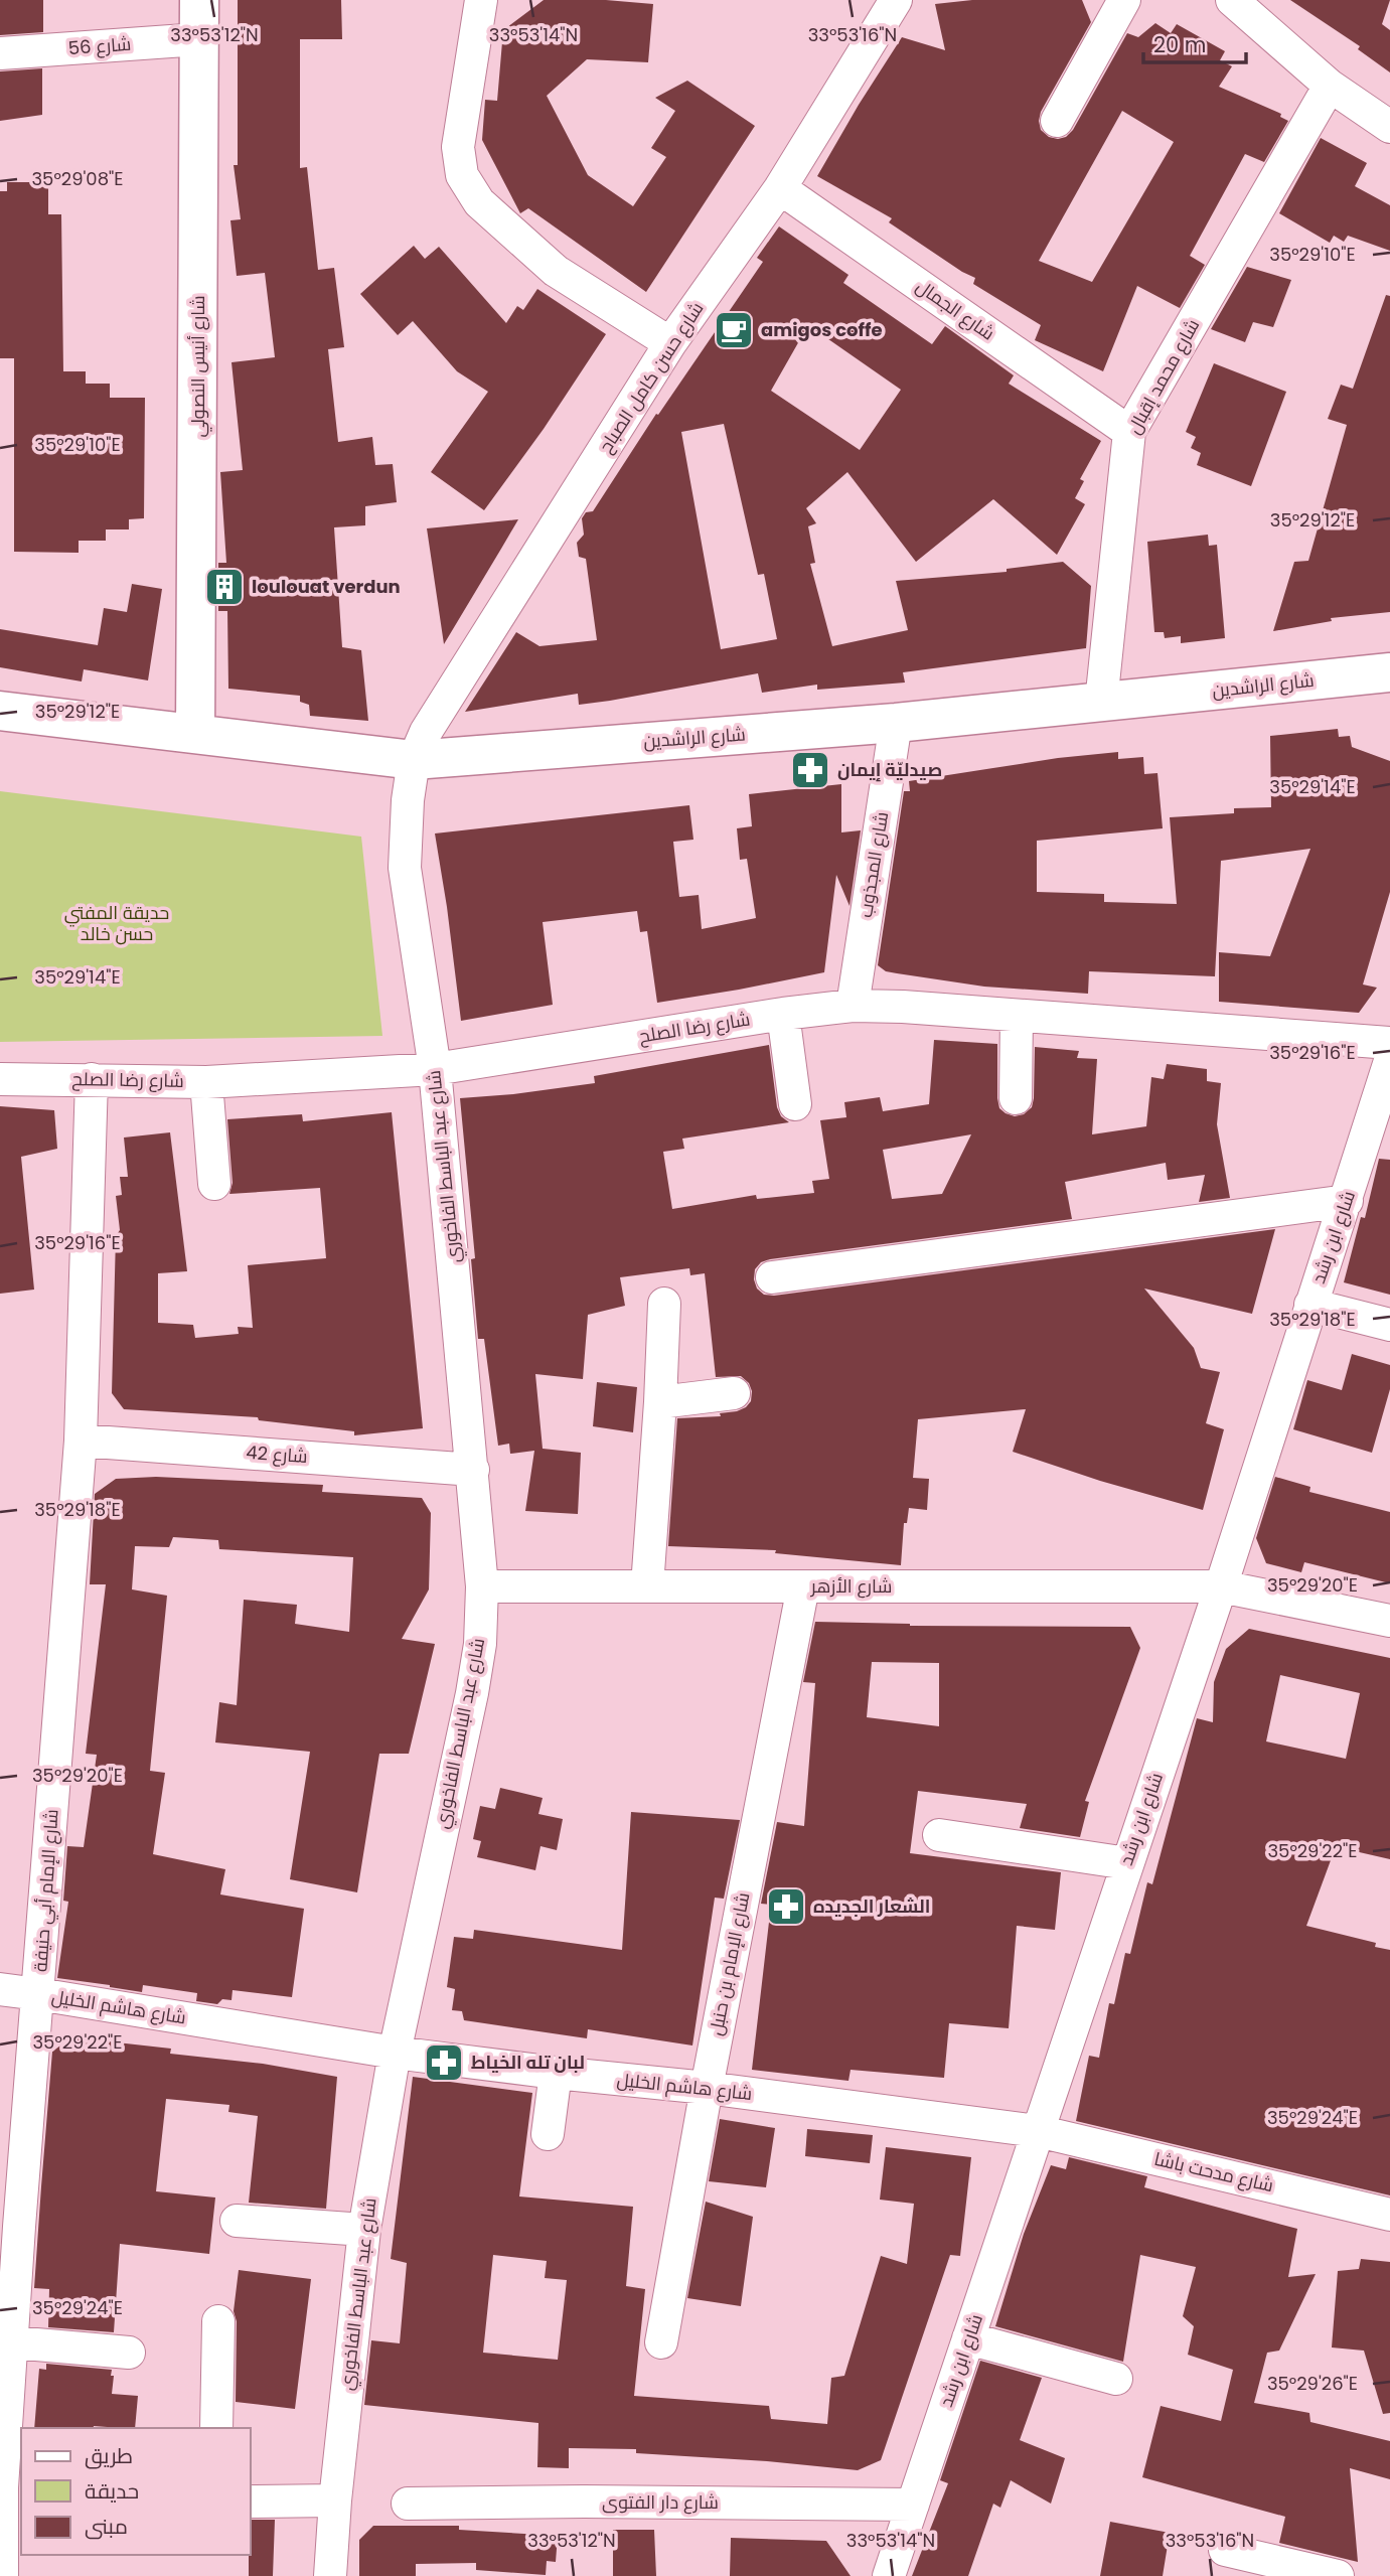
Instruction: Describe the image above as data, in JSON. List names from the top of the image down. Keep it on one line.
{"streets":{"street":["شارع 56","شارع الجمال","شارع أنيس النصولي","شارع محمد إقبال","شارع حسن كامل الصباح","شارع الراشدين","شارع المجذوب","شارع رضا الصلح","شارع عبد الباسط الفاخوري","شارع ابن رشد","شارع 42","شارع الأزهر","شارع الإمام أبي حنيفة","شارع الإمام بن حنبل","شارع هاشم الخليل","شارع مدحت باشا","شارع دار الفتوى"]},"crossings":[["شارع 56","شارع أنيس النصولي"],["شارع الجمال","شارع محمد إقبال"],["شارع الجمال","شارع حسن كامل الصباح"],["شارع أنيس النصولي","شارع الراشدين"],["شارع محمد إقبال","شارع الراشدين"],["شارع حسن كامل الصباح","شارع الراشدين"],["شارع حسن كامل الصباح","شارع عبد الباسط الفاخوري"],["شارع الراشدين","شارع المجذوب"],["شارع الراشدين","شارع عبد الباسط الفاخوري"],["شارع المجذوب","شارع رضا الصلح"],["شارع رضا الصلح","شارع عبد الباسط الفاخوري"],["شارع رضا الصلح","شارع الإمام أبي حنيفة"],["شارع عبد الباسط الفاخوري","شارع 42"],["شارع عبد الباسط الفاخوري","شارع الأزهر"],["شارع عبد الباسط الفاخوري","شارع هاشم الخليل"],["شارع ابن رشد","شارع الأزهر"],["شارع ابن رشد","شارع هاشم الخليل"],["شارع ابن رشد","شارع مدحت باشا"],["شارع ابن رشد","شارع دار الفتوى"],["شارع 42","شارع الإمام أبي حنيفة"],["شارع الأزهر","شارع الإمام بن حنبل"],["شارع الإمام أبي حنيفة","شارع هاشم الخليل"],["شارع الإمام بن حنبل","شارع هاشم الخليل"],["شارع هاشم الخليل","شارع مدحت باشا"]],"parks":["حديقة المفتي حسن خالد"],"places":{"cafe":["amigos coffe"],"building":["loulouat verdun"],"pharmacy":["صيدليّة إيمان","الشعار الجديده","لبان تله الخياط"]},"legend":["طريق","حديقة","مبنى"],"scale_bar":"20 m","coordinates":["33°53'12\"N","33°53'14\"N","33°53'16\"N","35°29'08\"E","35°29'10\"E","35°29'12\"E","35°29'14\"E","35°29'16\"E","35°29'18\"E","35°29'20\"E","35°29'22\"E","35°29'24\"E","35°29'26\"E"]}
